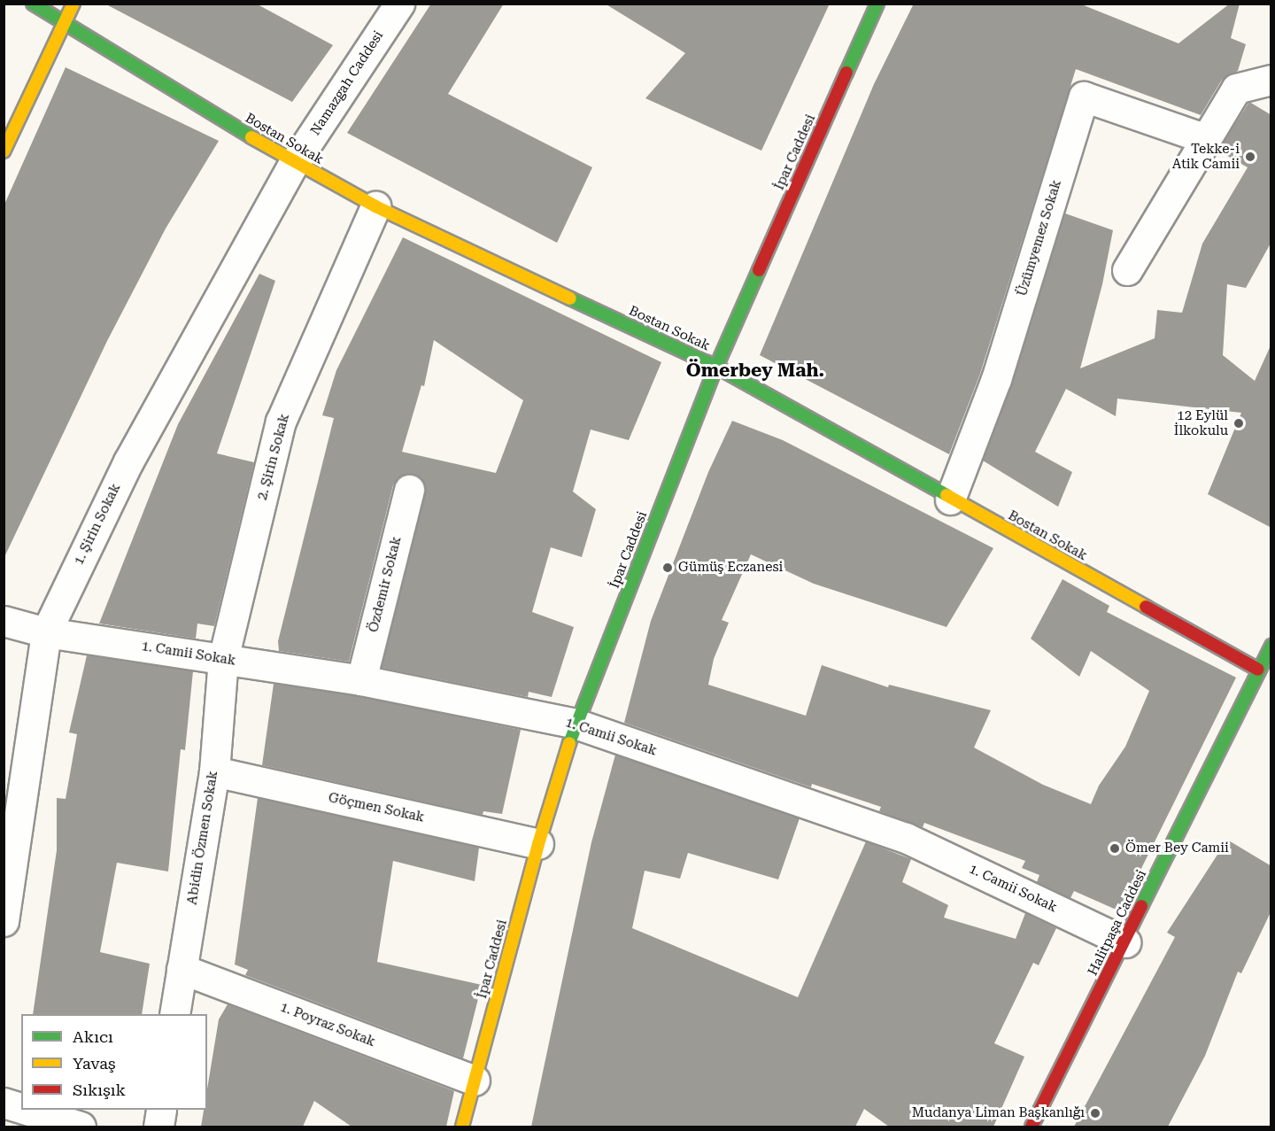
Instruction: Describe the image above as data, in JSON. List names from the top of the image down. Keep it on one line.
{"streets":{"main road":["Bostan Sokak","İpar Caddesi","Halitpaşa Caddesi"],"street":["Namazgah Caddesi","Üzümyemez Sokak","2. Şirin Sokak","1. Şirin Sokak","Özdemir Sokak","1. Camii Sokak","Göçmen Sokak","Abidin Özmen Sokak","1. Poyraz Sokak"]},"crossings":[["Namazgah Caddesi","Bostan Sokak"],["Namazgah Caddesi","1. Şirin Sokak"],["Bostan Sokak","İpar Caddesi"],["Bostan Sokak","Üzümyemez Sokak"],["Bostan Sokak","2. Şirin Sokak"],["Bostan Sokak","1. Şirin Sokak"],["Bostan Sokak","Halitpaşa Caddesi"],["İpar Caddesi","1. Camii Sokak"],["İpar Caddesi","Göçmen Sokak"],["İpar Caddesi","1. Poyraz Sokak"],["2. Şirin Sokak","1. Camii Sokak"],["2. Şirin Sokak","Abidin Özmen Sokak"],["1. Şirin Sokak","1. Camii Sokak"],["Özdemir Sokak","1. Camii Sokak"],["1. Camii Sokak","Abidin Özmen Sokak"],["1. Camii Sokak","Halitpaşa Caddesi"],["Göçmen Sokak","Abidin Özmen Sokak"],["Abidin Özmen Sokak","1. Poyraz Sokak"]],"districts":["Ömerbey Mah."],"places":["Tekke-i Atik Camii","12 Eylül İlkokulu","Gümüş Eczanesi","Ömer Bey Camii","Mudanya Liman Başkanlığı"],"legend":["Akıcı","Yavaş","Sıkışık"]}
